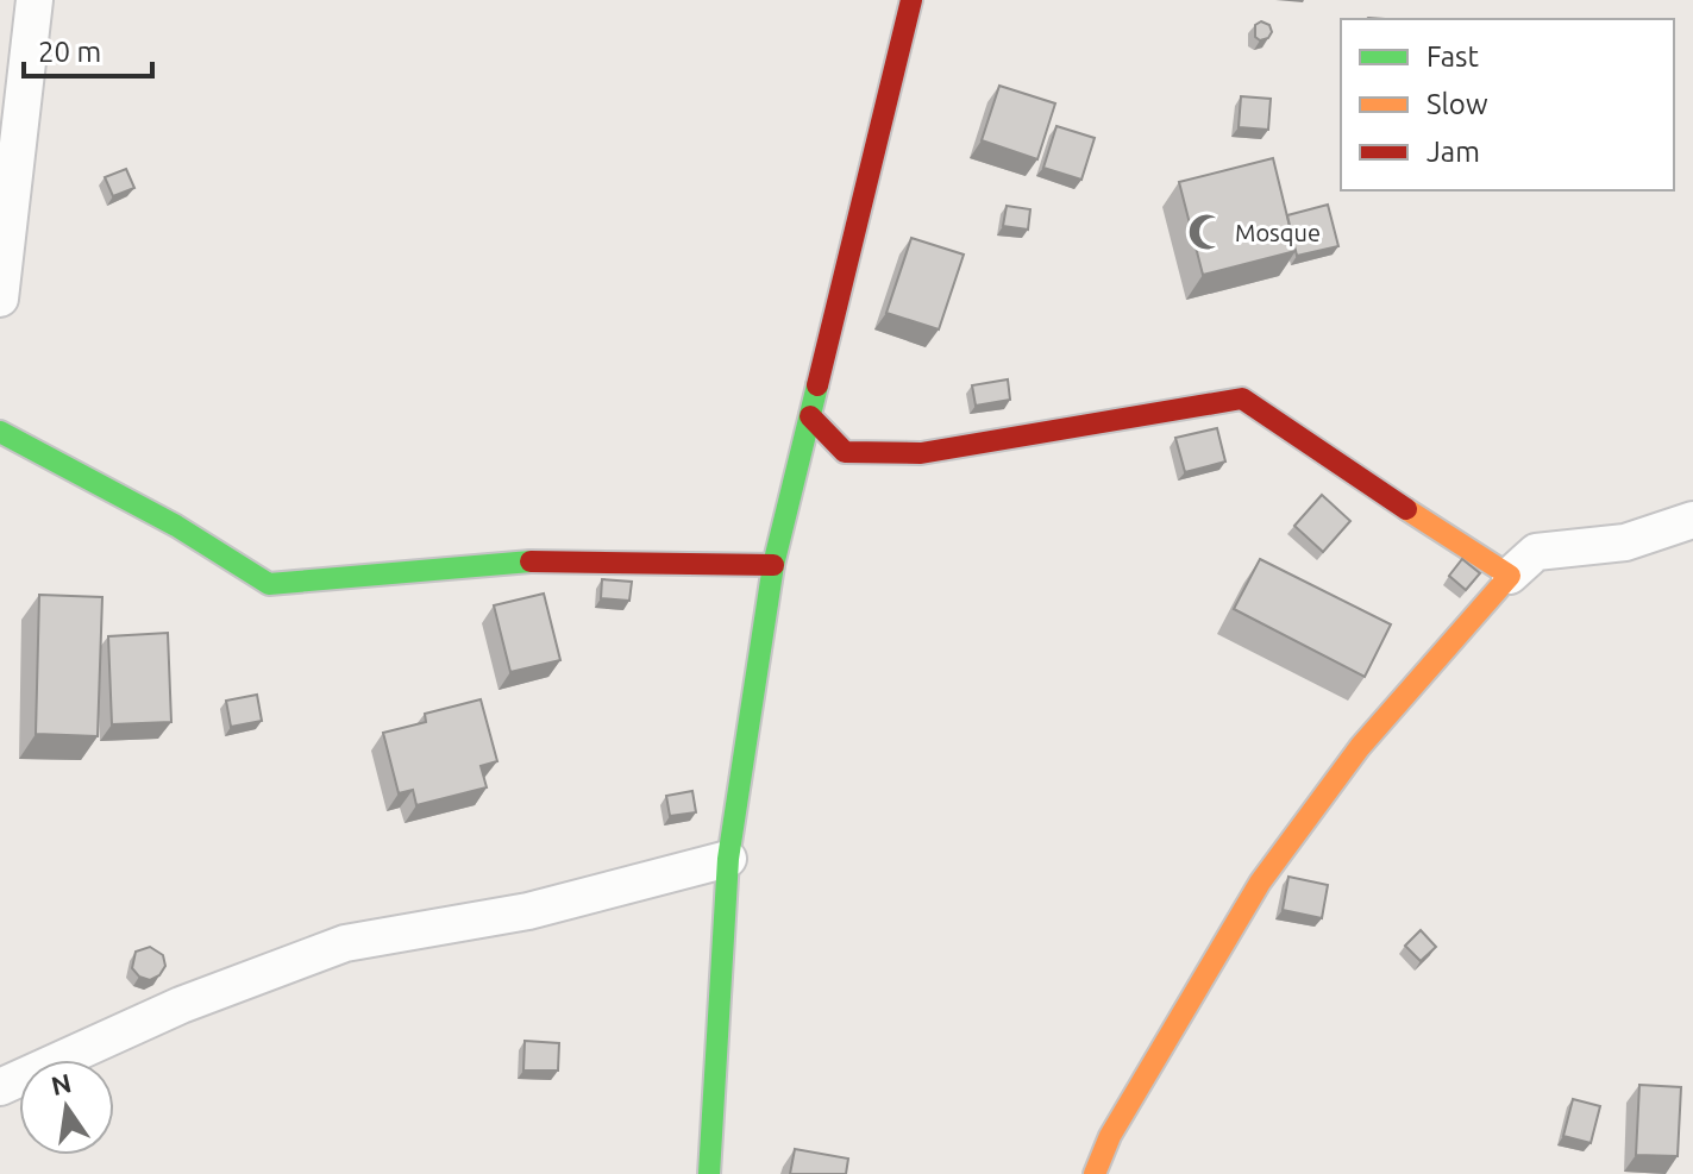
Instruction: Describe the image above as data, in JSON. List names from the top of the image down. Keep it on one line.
{"places":{"mosque":["Mosque"]},"legend":["Fast","Slow","Jam"],"scale_bar":"20 m","north":"top"}
